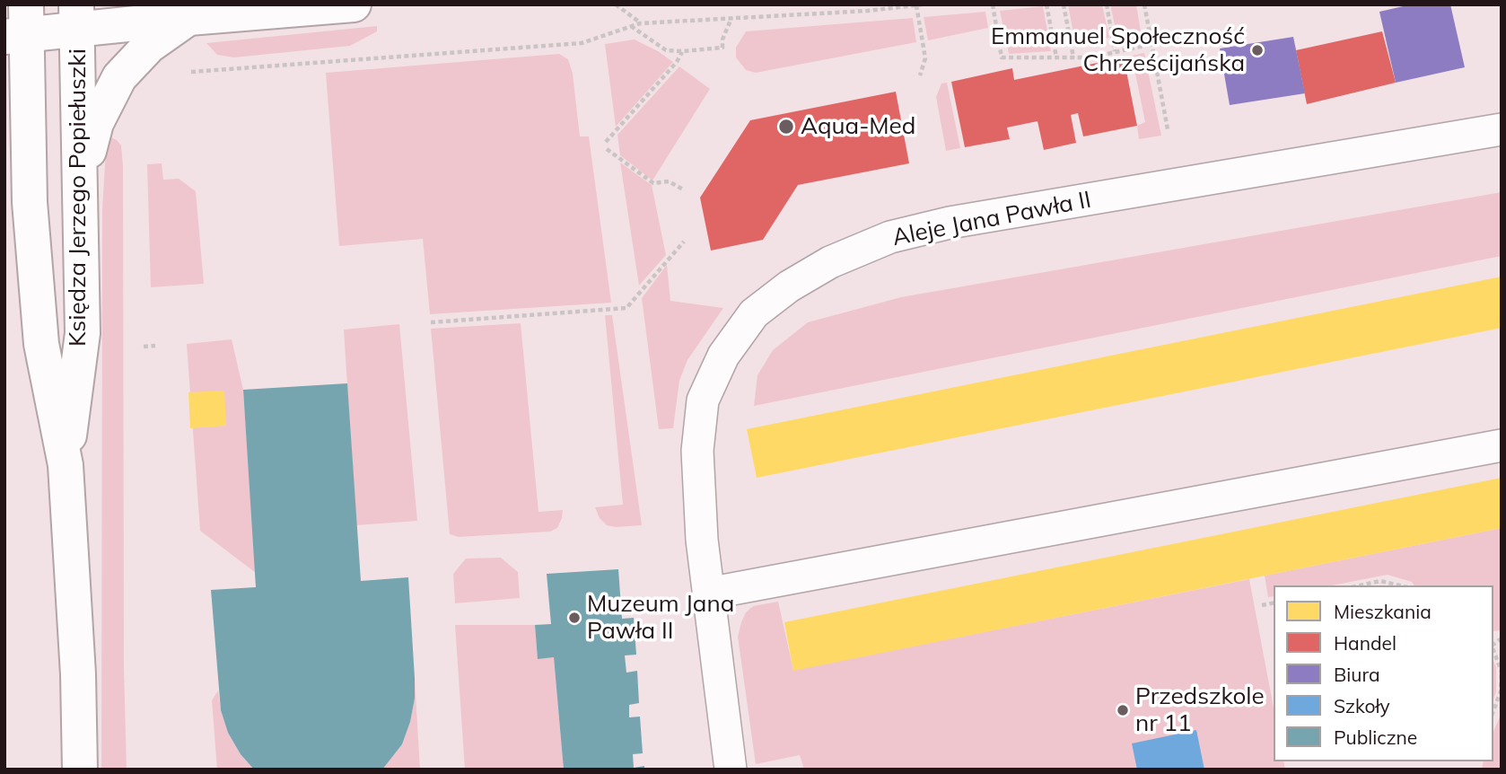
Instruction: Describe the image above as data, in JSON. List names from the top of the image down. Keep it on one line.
{"streets":{"street":["Księdza Jerzego Popiełuszki","Aleje Jana Pawła II"]},"places":["Emmanuel Społeczność Chrześcijańska","Aqua-Med","Muzeum Jana Pawła II","Przedszkole nr 11"],"legend":["Mieszkania","Handel","Biura","Szkoły","Publiczne"]}
